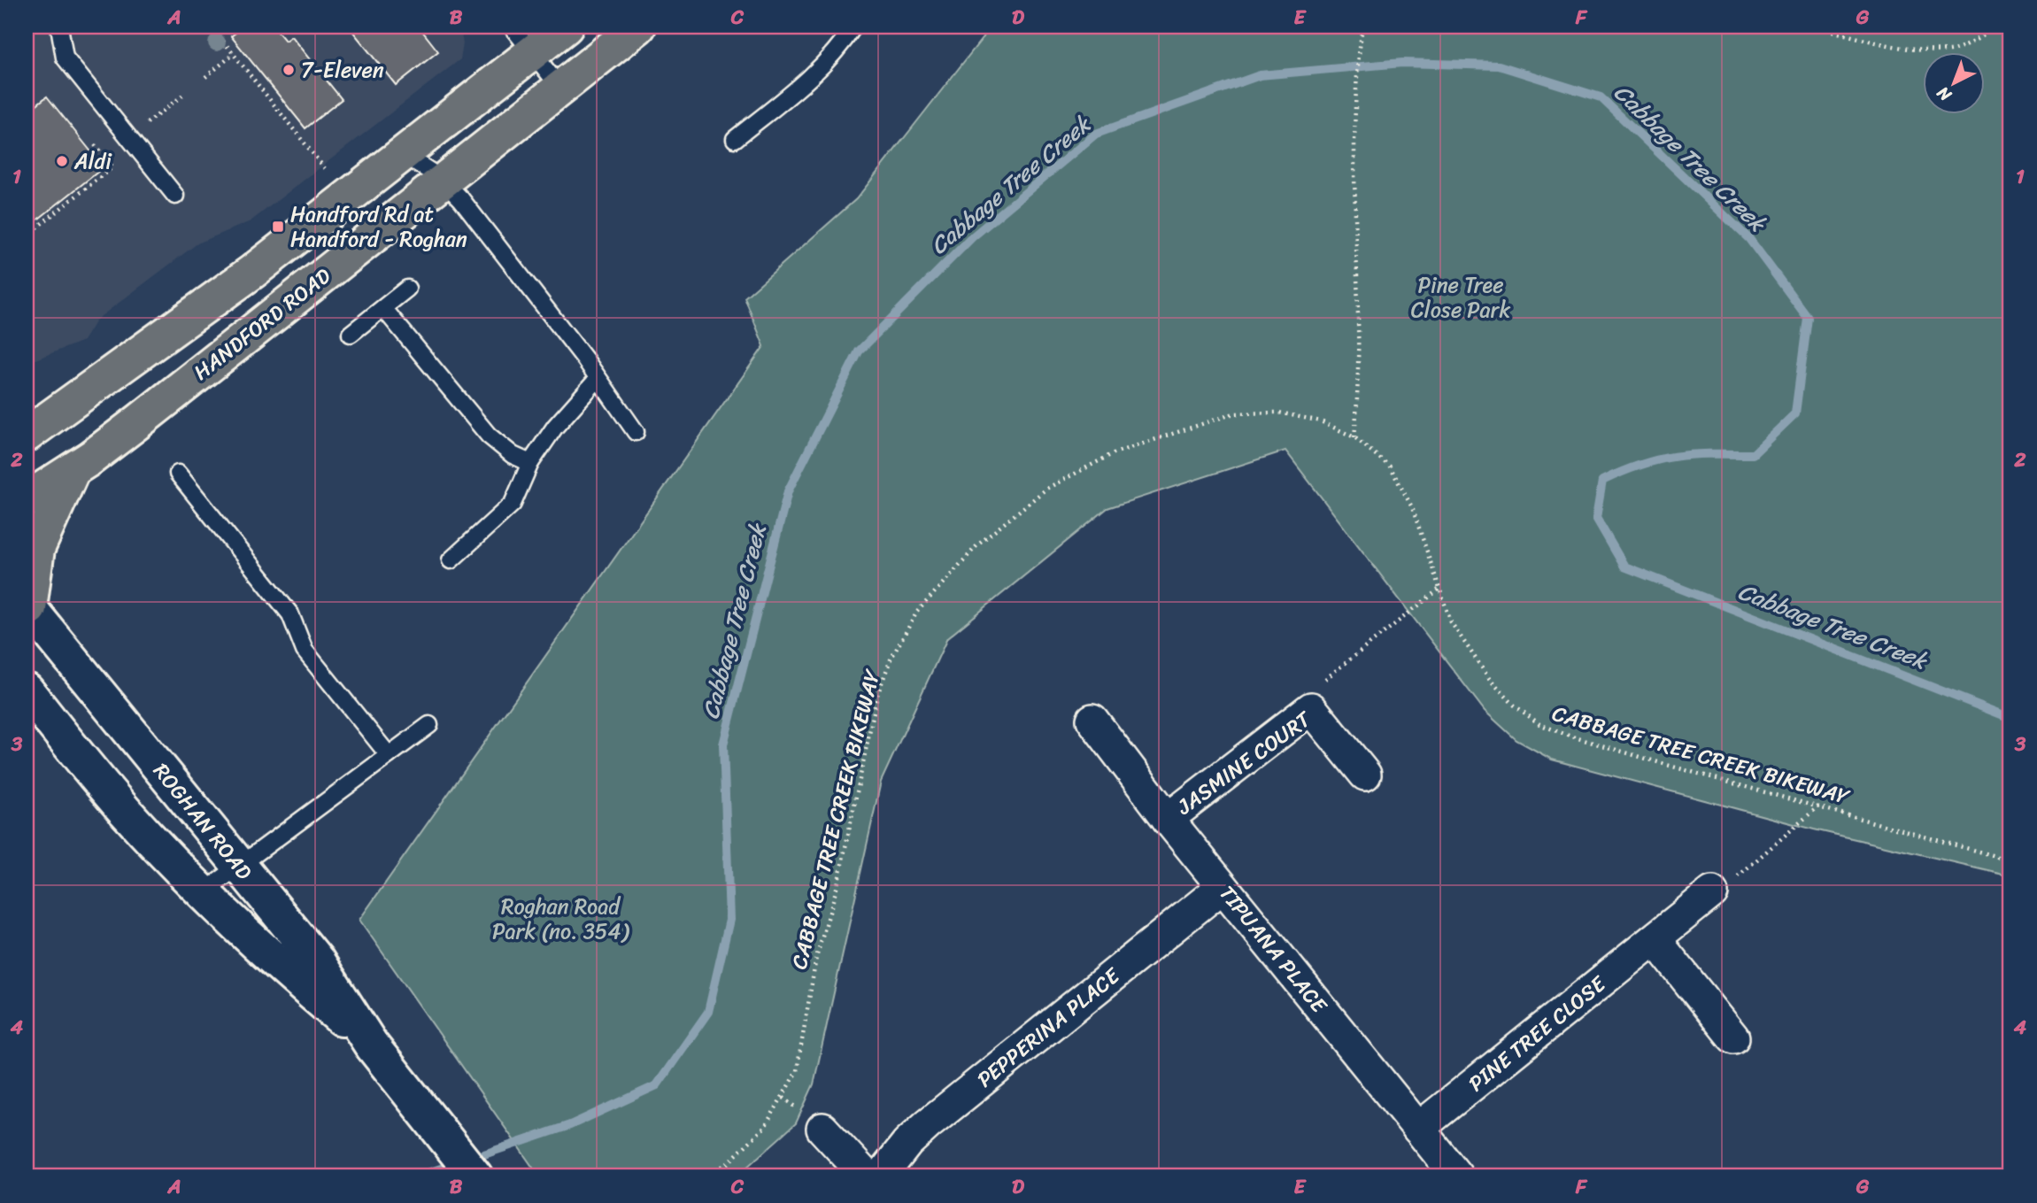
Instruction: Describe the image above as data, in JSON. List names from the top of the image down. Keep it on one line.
{"streets":{"main road":["HANDFORD ROAD","ROGHAN ROAD"],"street":["JASMINE COURT","TIPUANA PLACE","PEPPERINA PLACE","PINE TREE CLOSE"],"path":["CABBAGE TREE CREEK BIKEWAY"]},"crossings":[["JASMINE COURT","TIPUANA PLACE"],["TIPUANA PLACE","PEPPERINA PLACE"],["TIPUANA PLACE","PINE TREE CLOSE"]],"water":["Cabbage Tree Creek"],"parks":["Pine Tree Close Park","Roghan Road Park (no. 354)"],"places":{"other":["7-Eleven","Aldi"],"transit":["Handford Rd at Handford - Roghan"]},"north":"bottom left","grid":{"columns":["A","B","C","D","E","F","G"],"rows":["1","2","3","4"]}}
